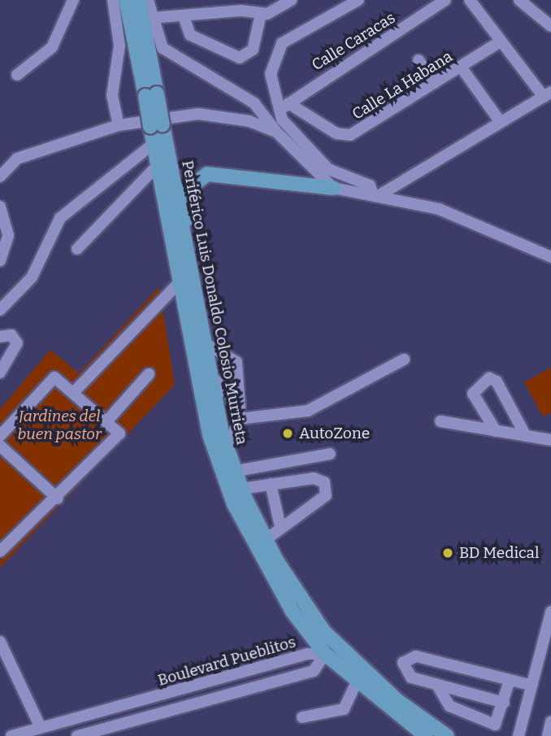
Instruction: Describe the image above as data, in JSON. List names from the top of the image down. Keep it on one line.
{"streets":{"main road":["Periférico Luis Donaldo Colosio Murrieta"],"street":["Calle Caracas","Calle La Habana","Boulevard Pueblitos"]},"crossings":[["Calle Caracas","Calle La Habana"],["Periférico Luis Donaldo Colosio Murrieta","Boulevard Pueblitos"]],"parks":["Jardines del buen pastor"],"places":["AutoZone","BD Medical"]}
